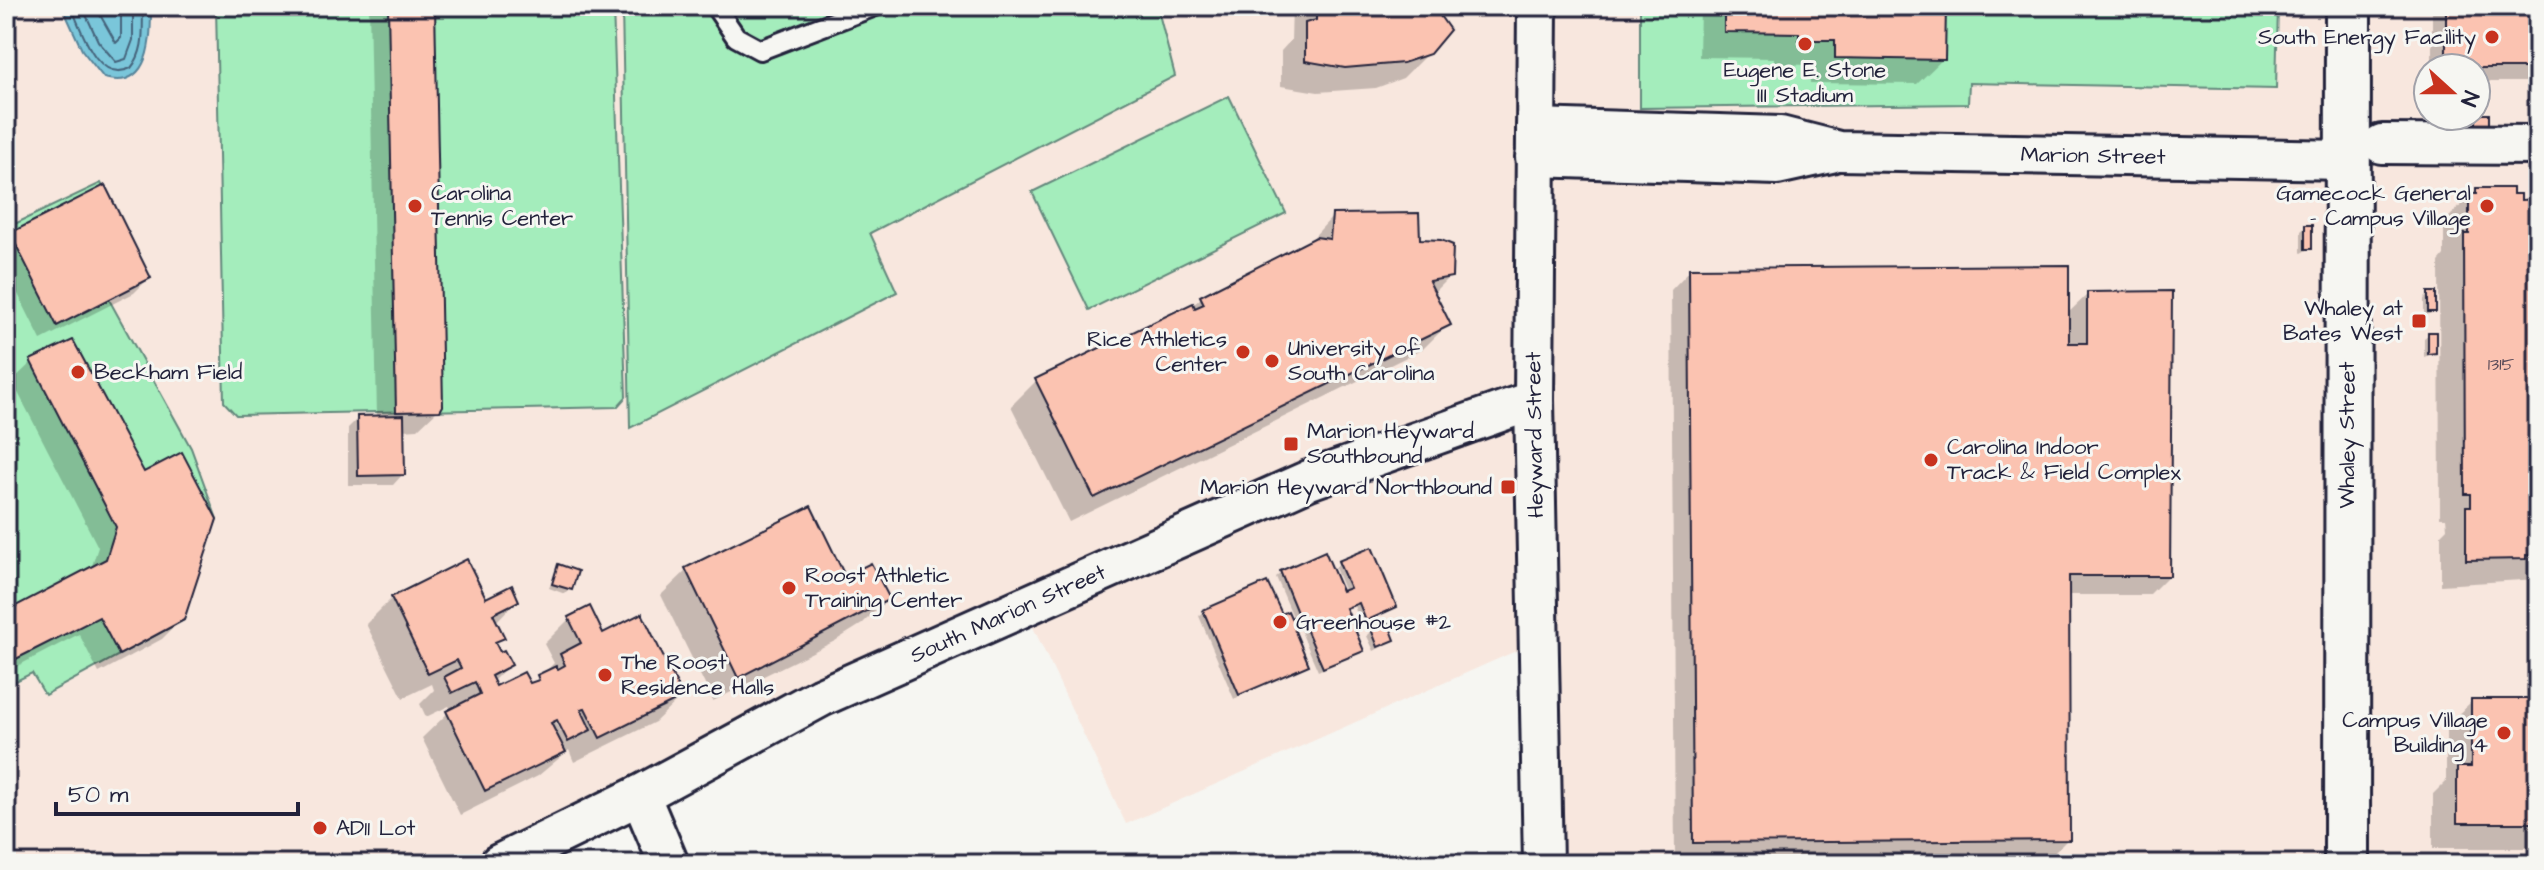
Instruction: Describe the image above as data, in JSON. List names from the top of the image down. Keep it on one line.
{"streets":{"street":["Marion Street","Heyward Street","Whaley Street","South Marion Street"]},"crossings":[["Marion Street","Heyward Street"],["Marion Street","Whaley Street"],["Heyward Street","South Marion Street"]],"places":{"other":["South Energy Facility","Eugene E. Stone III Stadium","Carolina Tennis Center","Gamecock General - Campus Village","Rice Athletics Center","University of South Carolina","Beckham Field","Carolina Indoor Track & Field Complex","Roost Athletic Training Center","Greenhouse #2","The Roost Residence Halls","Campus Village Building 4","AD11 Lot"],"transit":["Whaley at Bates West","Marion Heyward Southbound","Marion Heyward Northbound"]},"house_numbers":["1315"],"scale_bar":"50 m","north":"right"}
